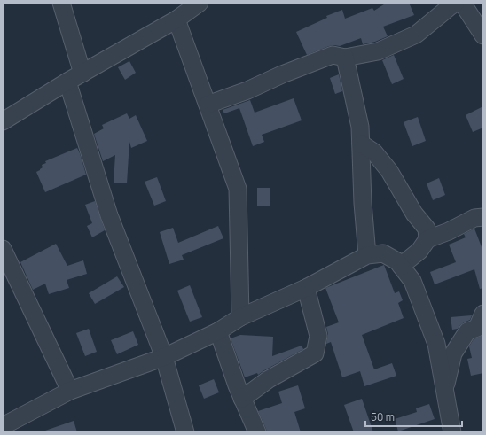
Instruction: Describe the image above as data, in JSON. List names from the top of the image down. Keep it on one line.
{"scale_bar":"50 m"}
